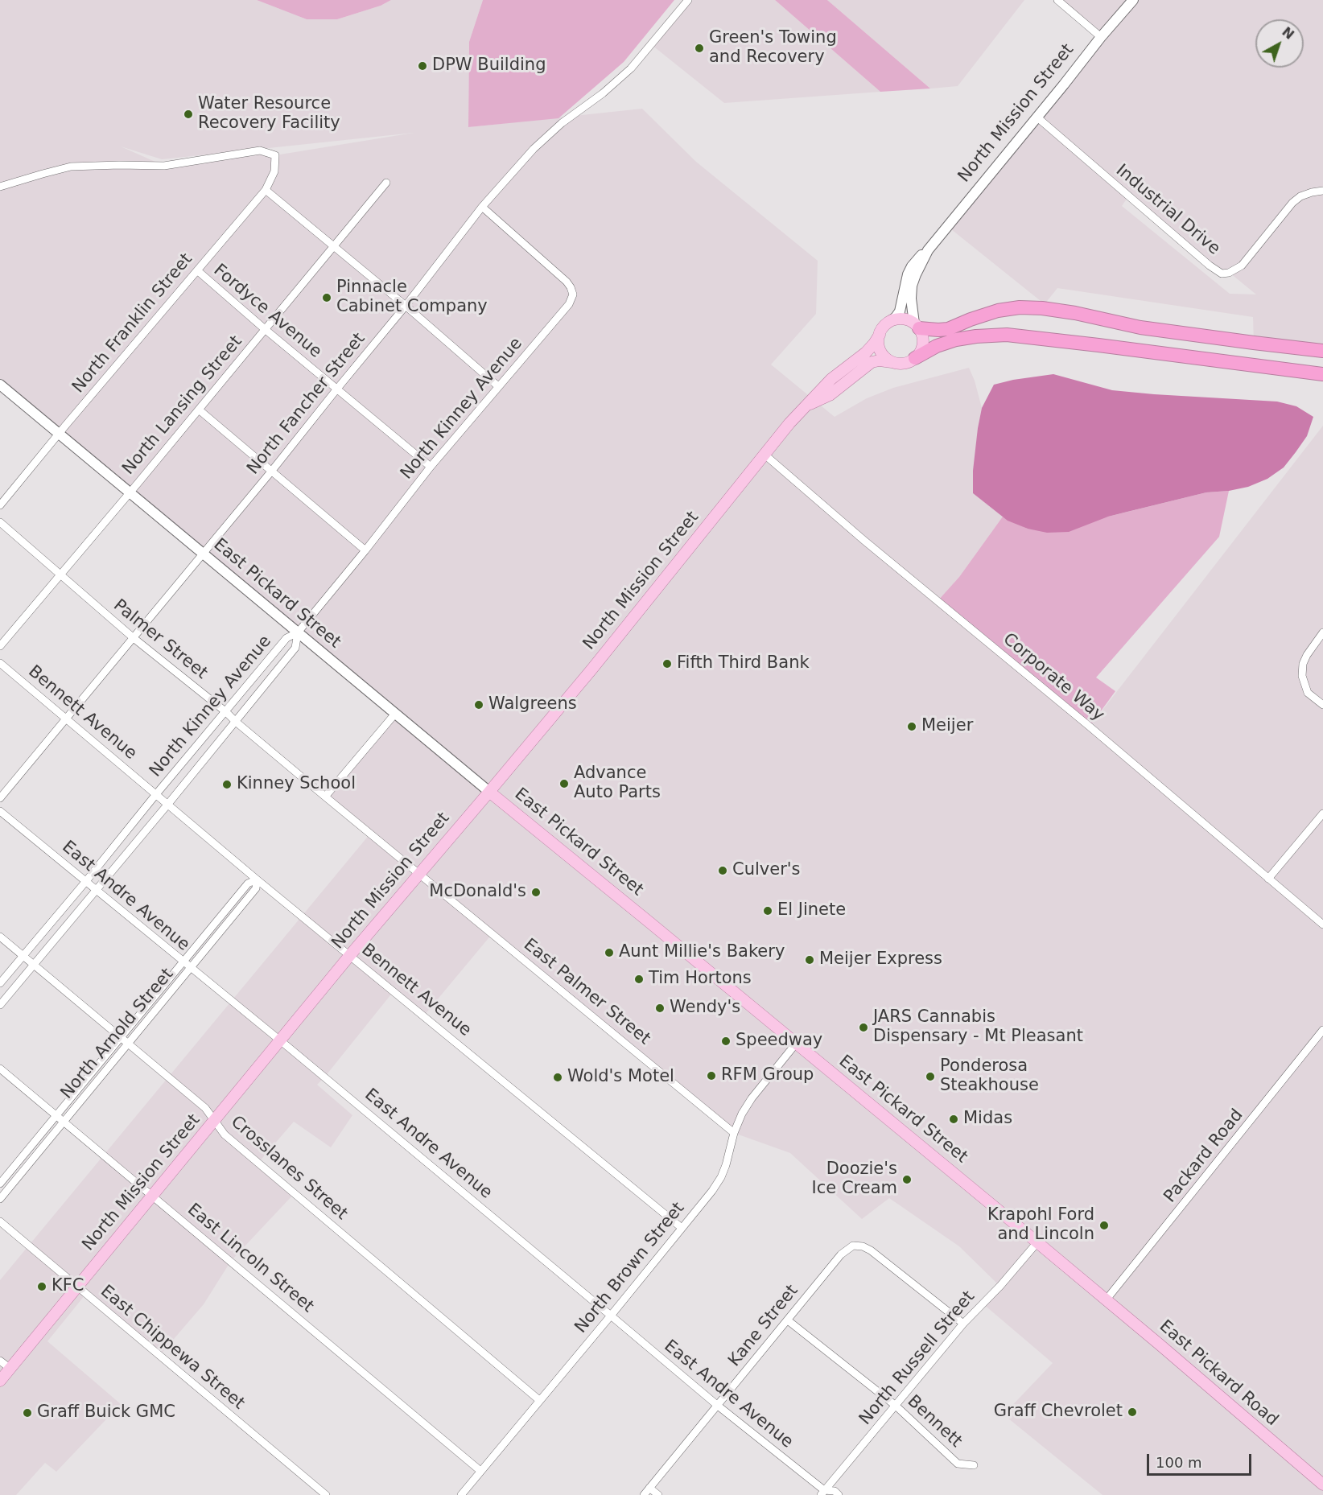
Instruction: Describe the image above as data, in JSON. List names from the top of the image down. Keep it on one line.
{"streets":{"main road":["North Mission Street","East Pickard Street","East Pickard Road"],"street":["Industrial Drive","Fordyce Avenue","North Franklin Street","North Fancher Street","North Lansing Street","North Kinney Avenue","Palmer Street","Corporate Way","Bennett Avenue","East Andre Avenue","East Palmer Street","North Arnold Street","Packard Road","Crosslanes Street","East Lincoln Street","North Brown Street","Kane Street","East Chippewa Street","North Russell Street","Bennett"]},"crossings":[["North Mission Street","Industrial Drive"],["North Mission Street","East Pickard Street"],["North Mission Street","Corporate Way"],["North Mission Street","Bennett Avenue"],["North Mission Street","East Andre Avenue"],["North Mission Street","East Palmer Street"],["North Mission Street","Crosslanes Street"],["North Mission Street","East Lincoln Street"],["North Mission Street","East Chippewa Street"],["Fordyce Avenue","North Franklin Street"],["Fordyce Avenue","North Fancher Street"],["Fordyce Avenue","North Lansing Street"],["Fordyce Avenue","North Kinney Avenue"],["North Franklin Street","East Pickard Street"],["North Fancher Street","North Kinney Avenue"],["North Fancher Street","East Pickard Street"],["North Fancher Street","Palmer Street"],["North Fancher Street","Bennett Avenue"],["North Lansing Street","East Pickard Street"],["North Lansing Street","Palmer Street"],["North Kinney Avenue","East Pickard Street"],["North Kinney Avenue","Palmer Street"],["North Kinney Avenue","Bennett Avenue"],["North Kinney Avenue","East Andre Avenue"],["North Kinney Avenue","Crosslanes Street"],["East Pickard Street","Packard Road"],["East Pickard Street","North Brown Street"],["East Pickard Street","North Russell Street"],["East Pickard Street","East Pickard Road"],["Palmer Street","East Palmer Street"],["Bennett Avenue","North Arnold Street"],["Bennett Avenue","North Brown Street"],["East Andre Avenue","North Arnold Street"],["East Andre Avenue","North Brown Street"],["East Andre Avenue","Kane Street"],["East Andre Avenue","North Russell Street"],["East Palmer Street","North Brown Street"],["North Arnold Street","Crosslanes Street"],["North Arnold Street","East Lincoln Street"],["Crosslanes Street","North Brown Street"],["East Lincoln Street","North Brown Street"],["Kane Street","North Russell Street"],["Kane Street","Bennett"],["North Russell Street","Bennett"]],"places":["Green's Towing and Recovery","DPW Building","Water Resource Recovery Facility","Pinnacle Cabinet Company","Fifth Third Bank","Walgreens","Meijer","Advance Auto Parts","Kinney School","Culver's","McDonald's","El Jinete","Aunt Millie's Bakery","Meijer Express","Tim Hortons","Wendy's","JARS Cannabis Dispensary - Mt Pleasant","Speedway","RFM Group","Ponderosa Steakhouse","Wold's Motel","Midas","Doozie's Ice Cream","Krapohl Ford and Lincoln","KFC","Graff Chevrolet","Graff Buick GMC"],"scale_bar":"100 m","north":"top right"}
